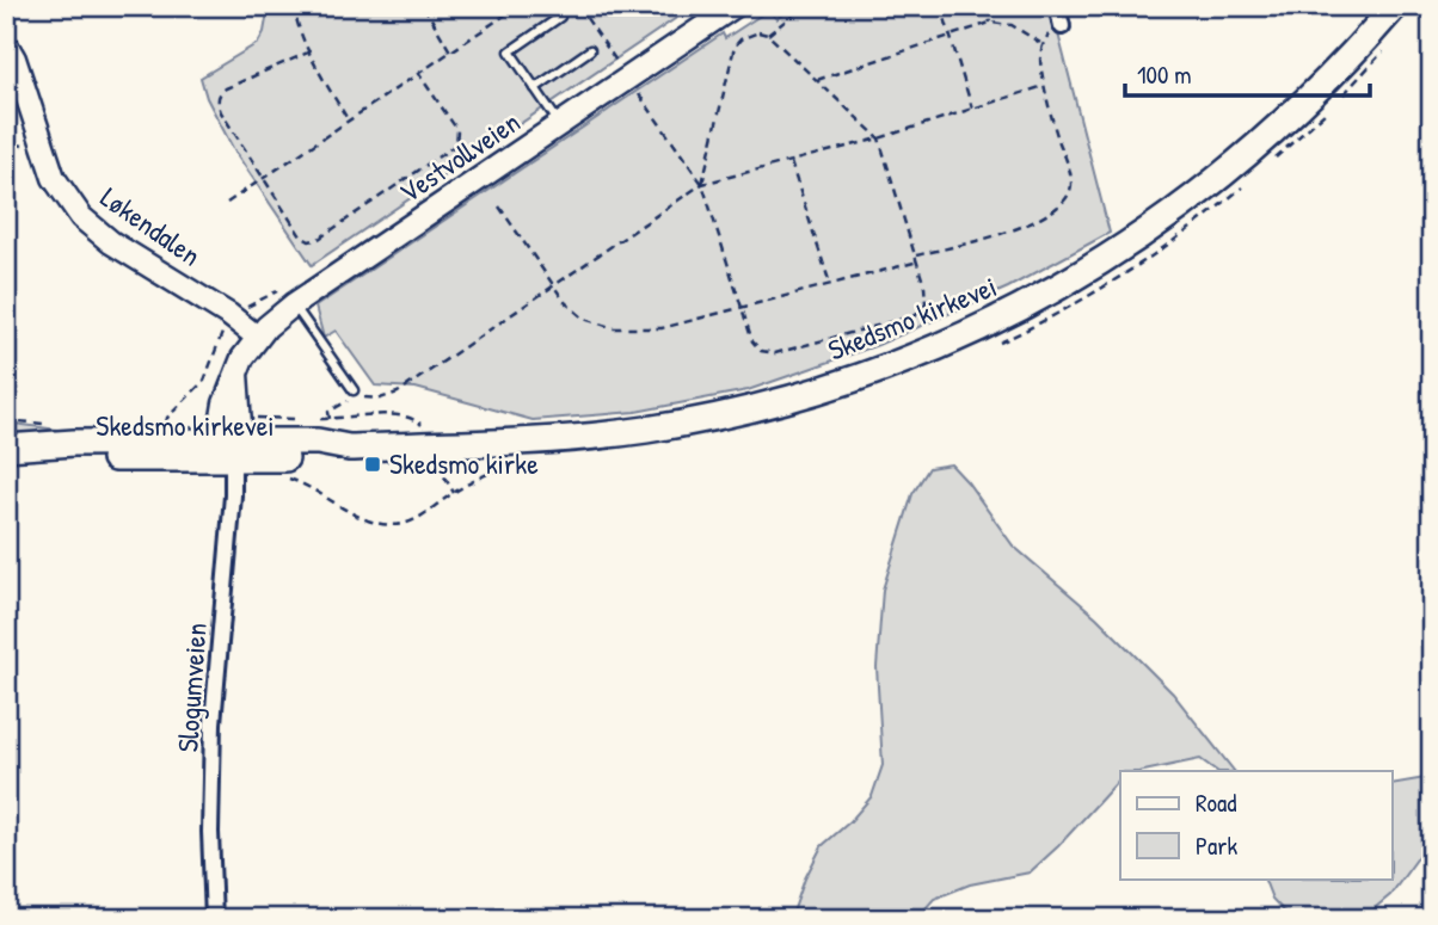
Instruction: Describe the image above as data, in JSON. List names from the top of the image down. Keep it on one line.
{"streets":{"highway":["Skedsmo kirkevei"],"street":["Vestvollveien","Løkendalen","Slogumveien"]},"crossings":[["Vestvollveien","Løkendalen"],["Vestvollveien","Skedsmo kirkevei"],["Vestvollveien","Slogumveien"],["Skedsmo kirkevei","Slogumveien"]],"places":{"transit":["Skedsmo kirke"]},"legend":["Road","Park"],"scale_bar":"100 m"}
